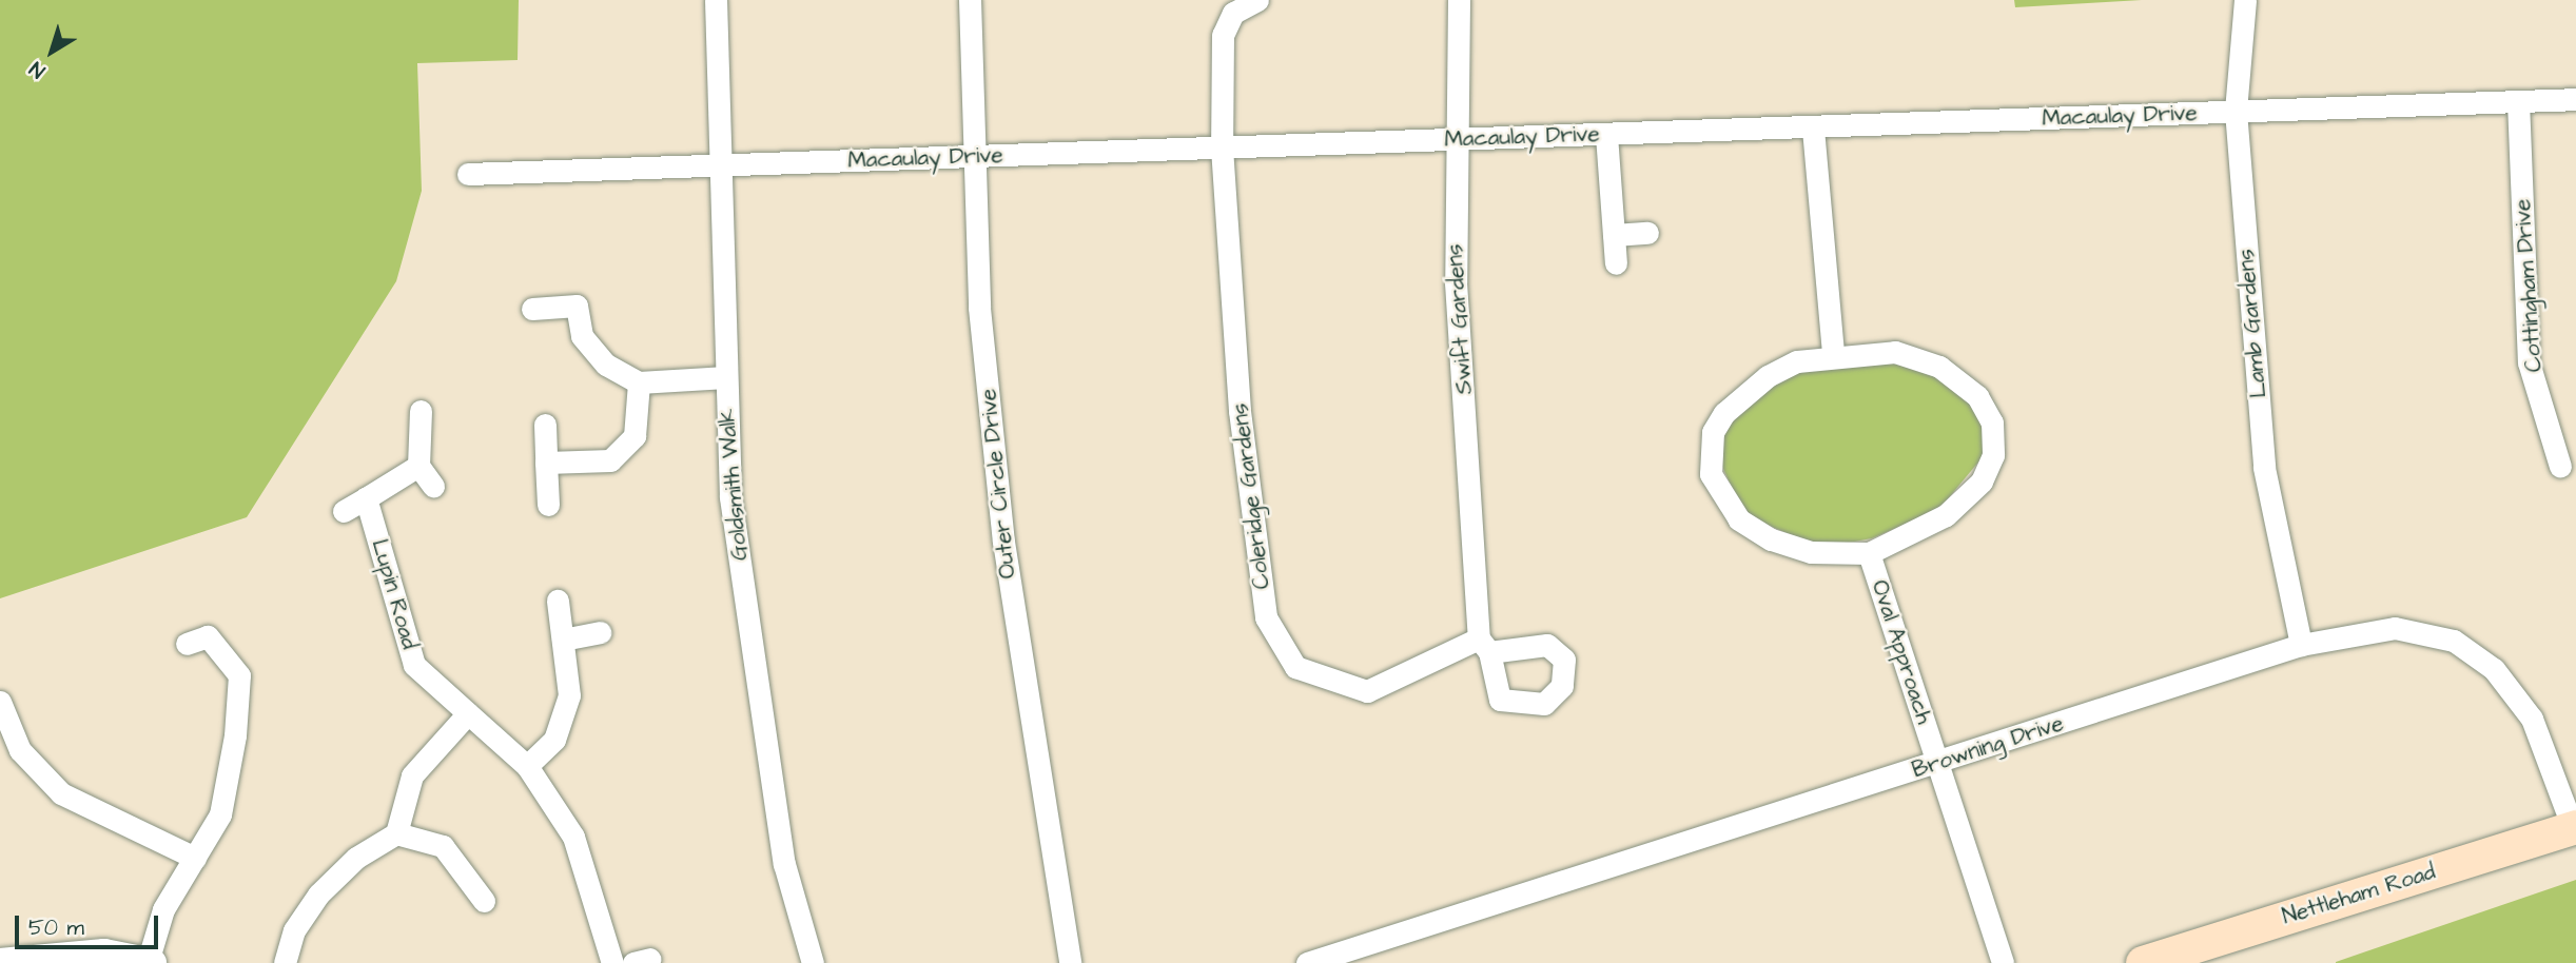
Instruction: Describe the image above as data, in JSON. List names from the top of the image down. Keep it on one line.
{"streets":{"main road":["Nettleham Road"],"street":["Macaulay Drive","Cottingham Drive","Swift Gardens","Lamb Gardens","Outer Circle Drive","Goldsmith Walk","Coleridge Gardens","Lupin Road","Oval Approach","Browning Drive"]},"crossings":[["Macaulay Drive","Cottingham Drive"],["Macaulay Drive","Swift Gardens"],["Macaulay Drive","Lamb Gardens"],["Macaulay Drive","Outer Circle Drive"],["Macaulay Drive","Goldsmith Walk"],["Macaulay Drive","Coleridge Gardens"],["Swift Gardens","Coleridge Gardens"],["Lamb Gardens","Browning Drive"],["Oval Approach","Browning Drive"],["Browning Drive","Nettleham Road"]],"scale_bar":"50 m","north":"bottom left"}
